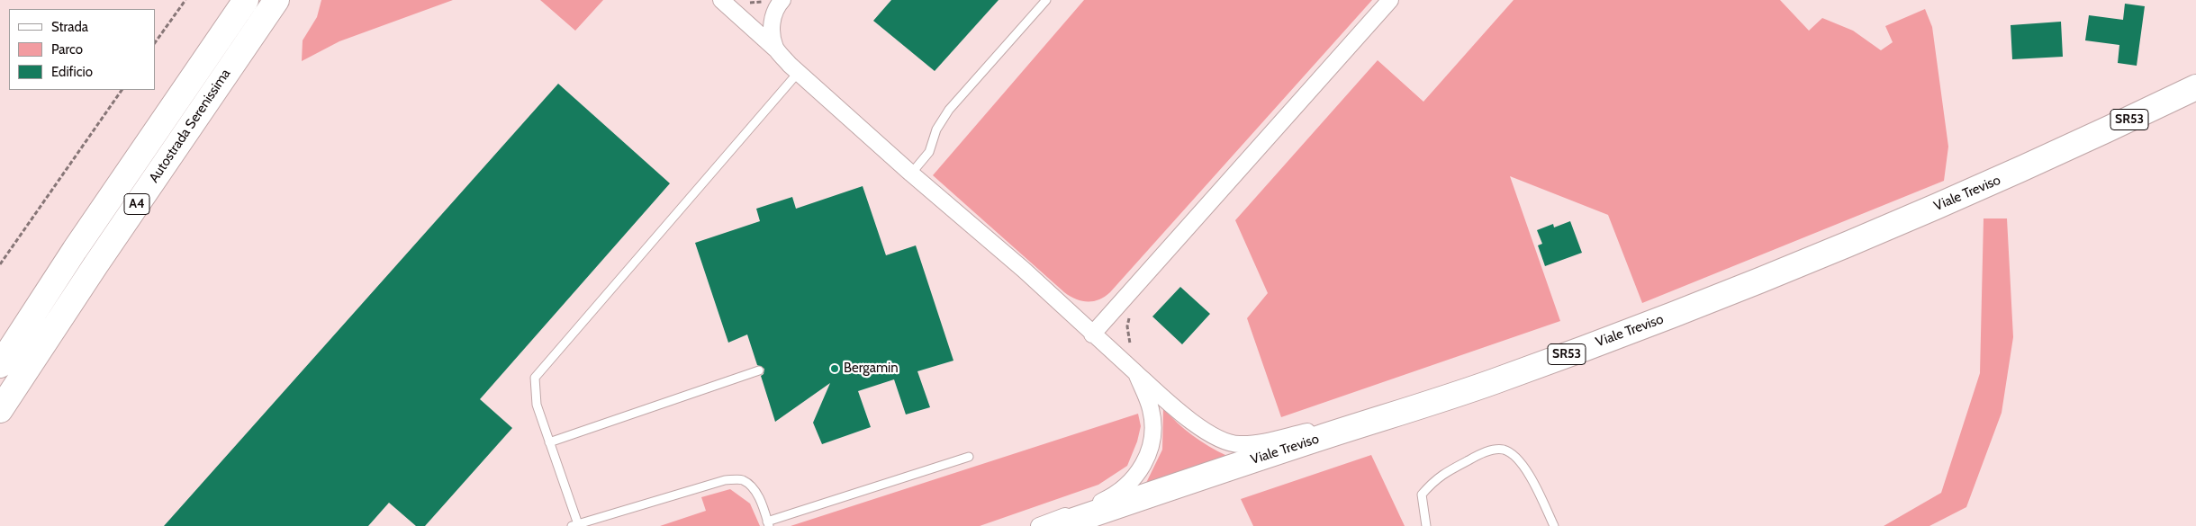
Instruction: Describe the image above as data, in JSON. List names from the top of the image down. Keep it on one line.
{"streets":{"main road":["SR53","Autostrada Serenissima","Viale Treviso","A4"]},"places":["Bergamin"],"legend":["Strada","Parco","Edificio"]}
